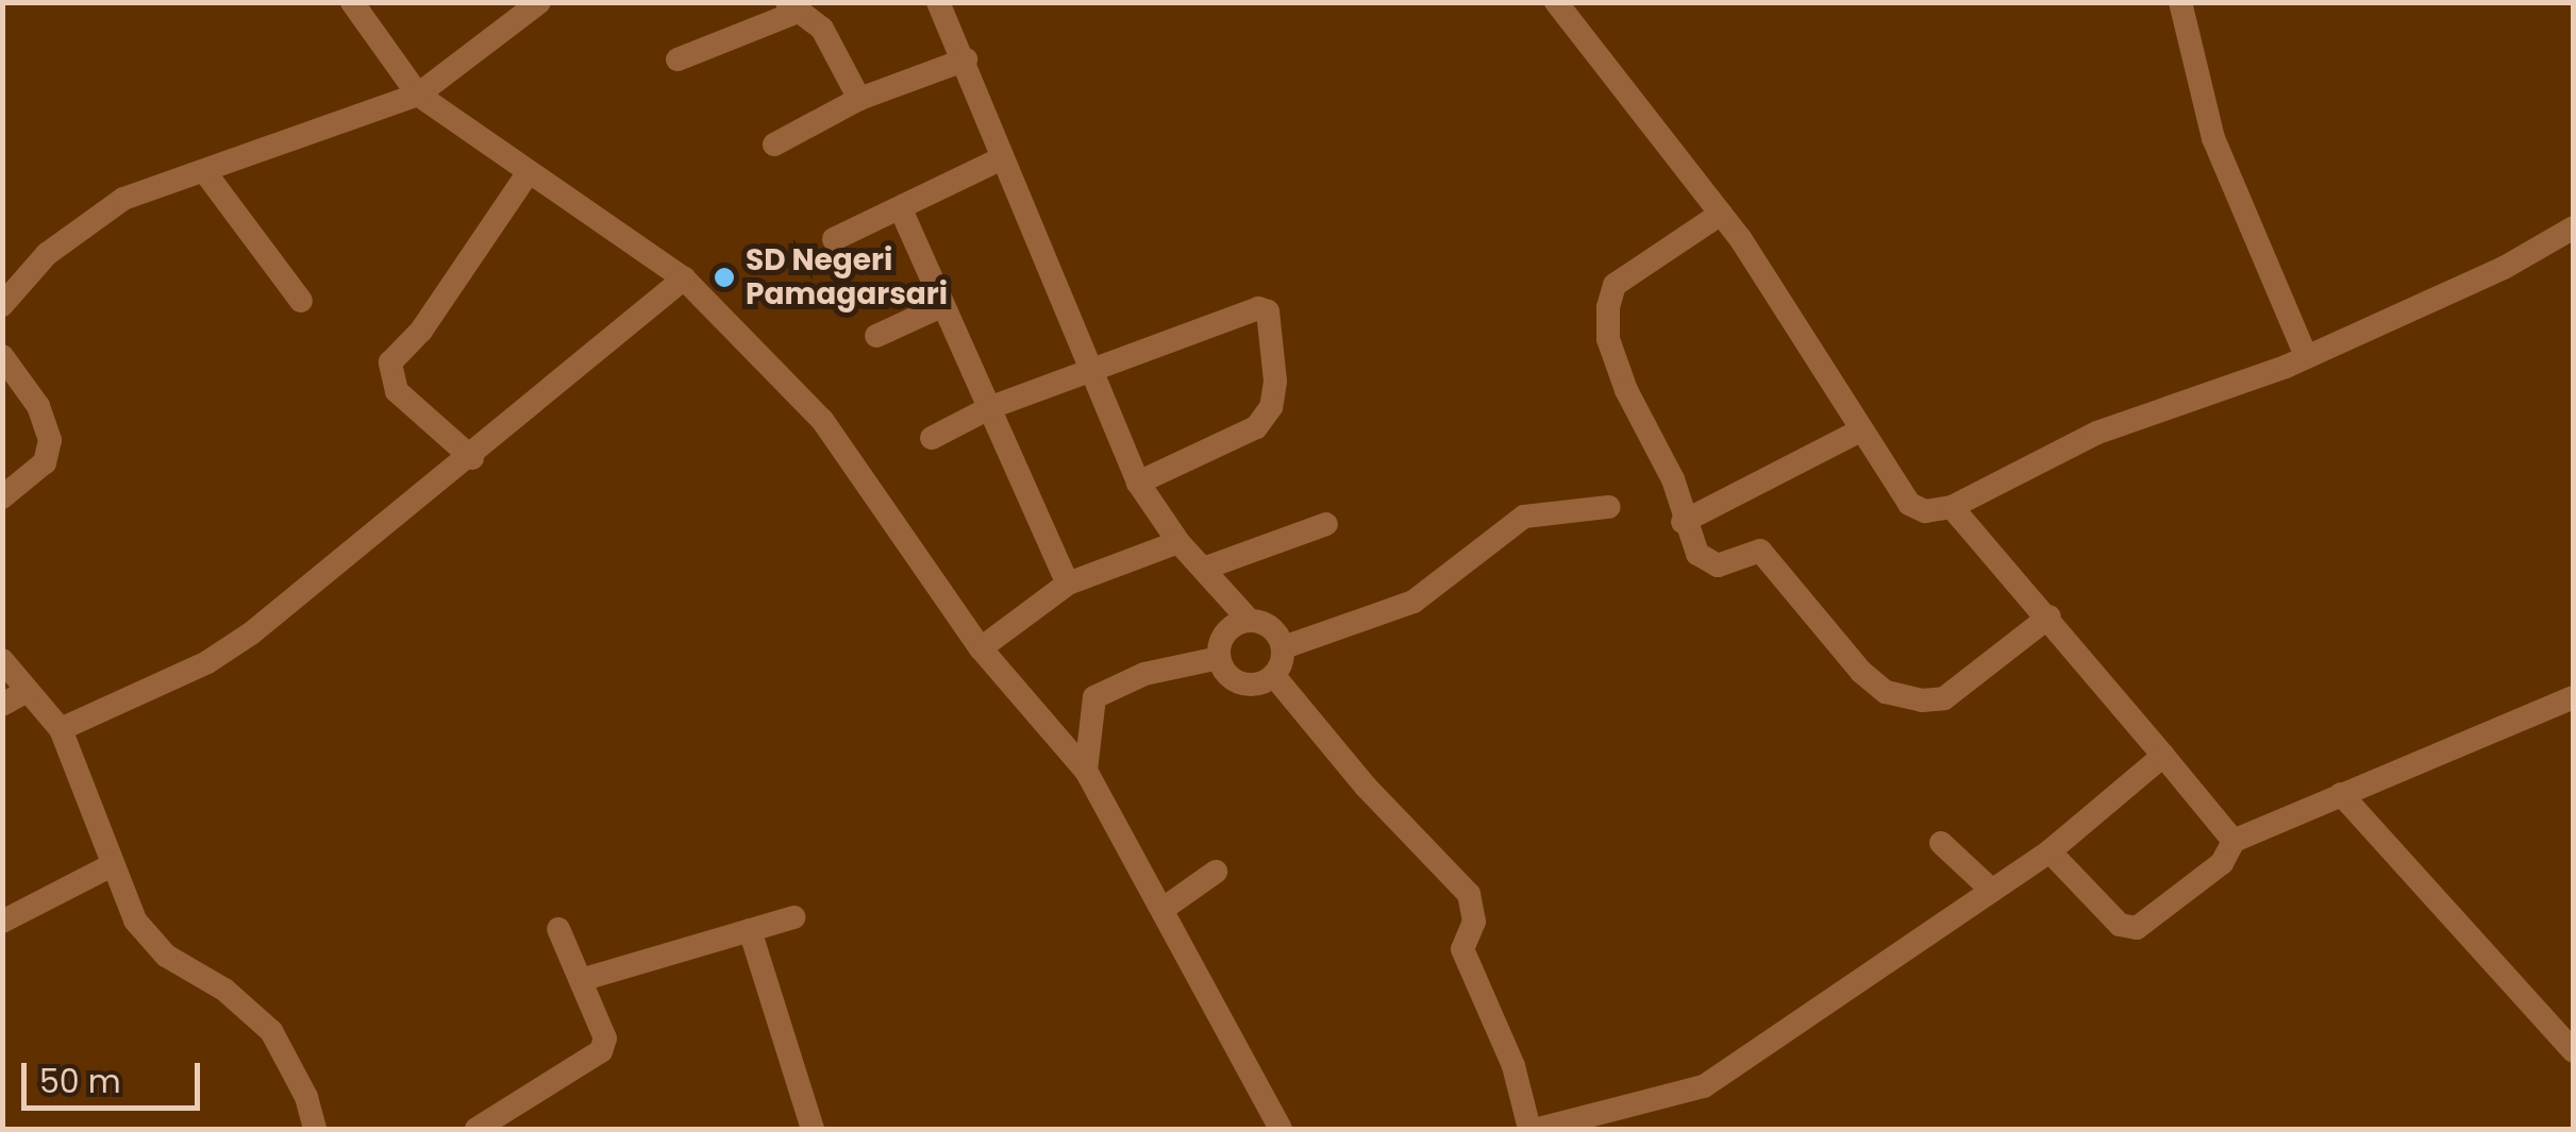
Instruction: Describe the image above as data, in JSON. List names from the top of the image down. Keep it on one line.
{"places":["SD Negeri Pamagarsari"],"scale_bar":"50 m"}
